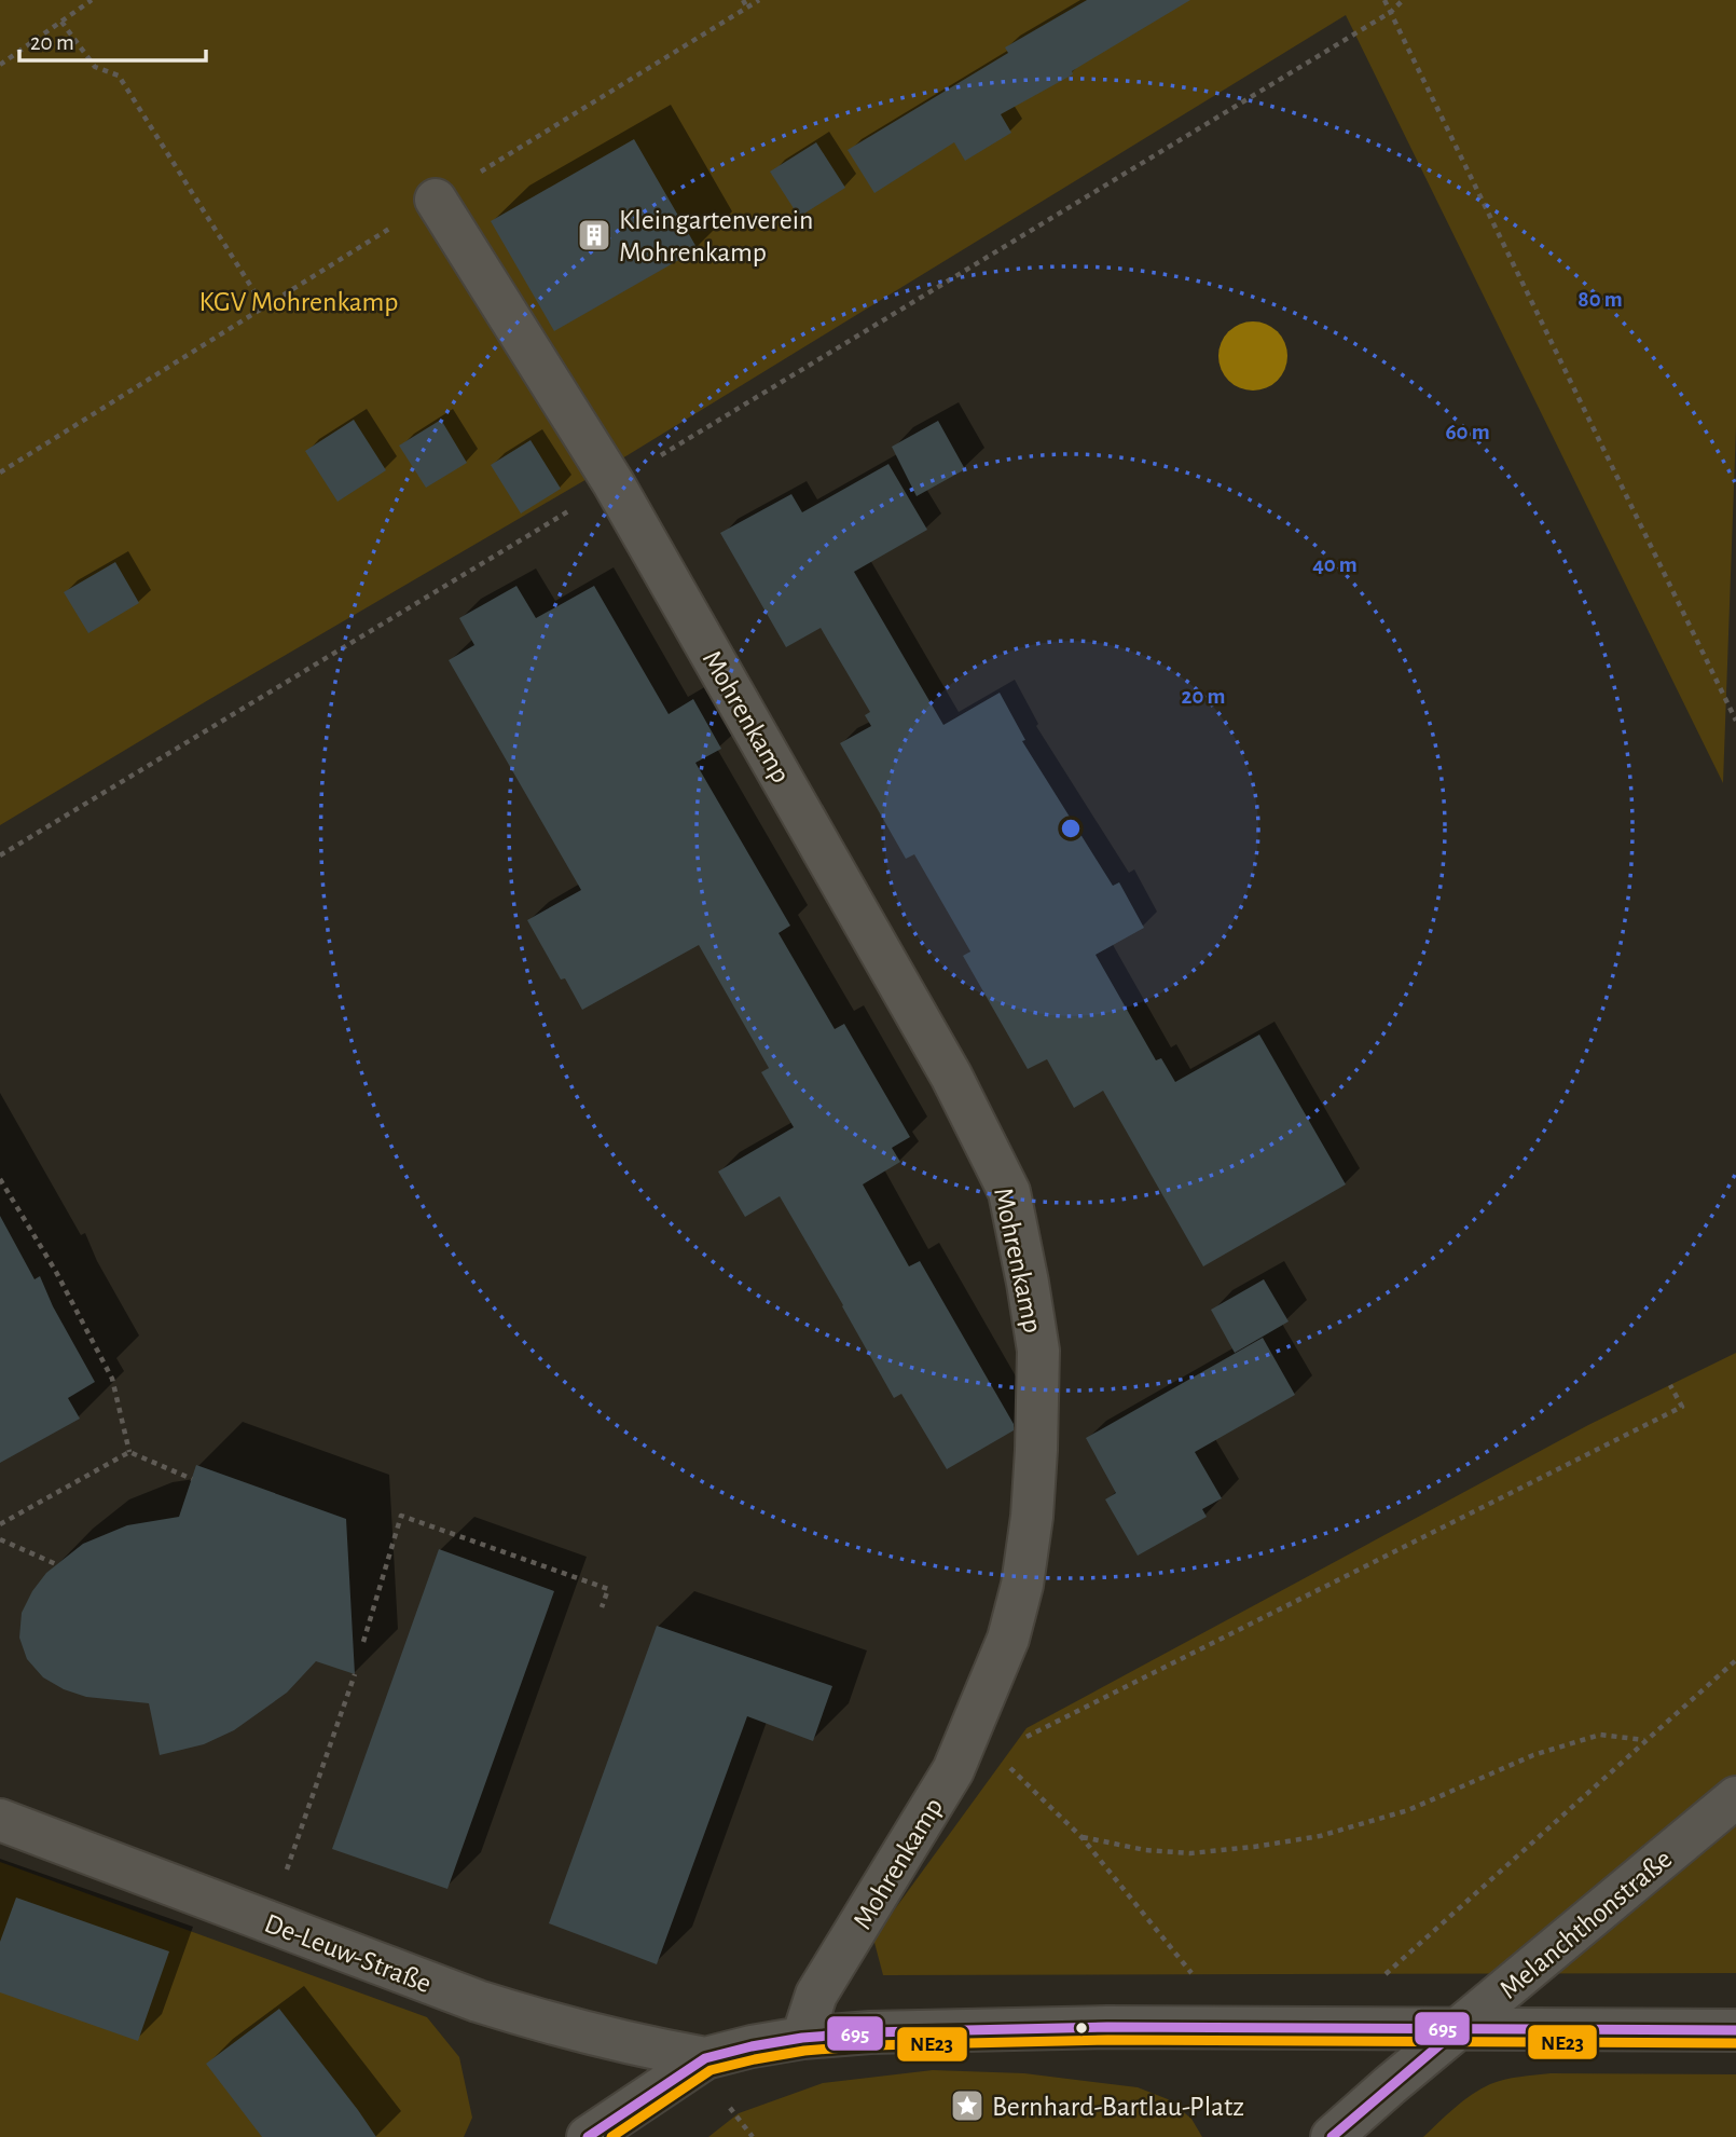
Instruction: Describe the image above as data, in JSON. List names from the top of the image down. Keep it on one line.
{"streets":{"street":["Mohrenkamp","Melanchthonstraße","De-Leuw-Straße"]},"parks":["KGV Mohrenkamp"],"places":{"building":["Kleingartenverein Mohrenkamp"],"place":["Bernhard-Bartlau-Platz"]},"lines":["transit line 695","transit line NE23"],"scale_bar":"20 m","rings":["80 m","60 m","40 m","20 m"]}
